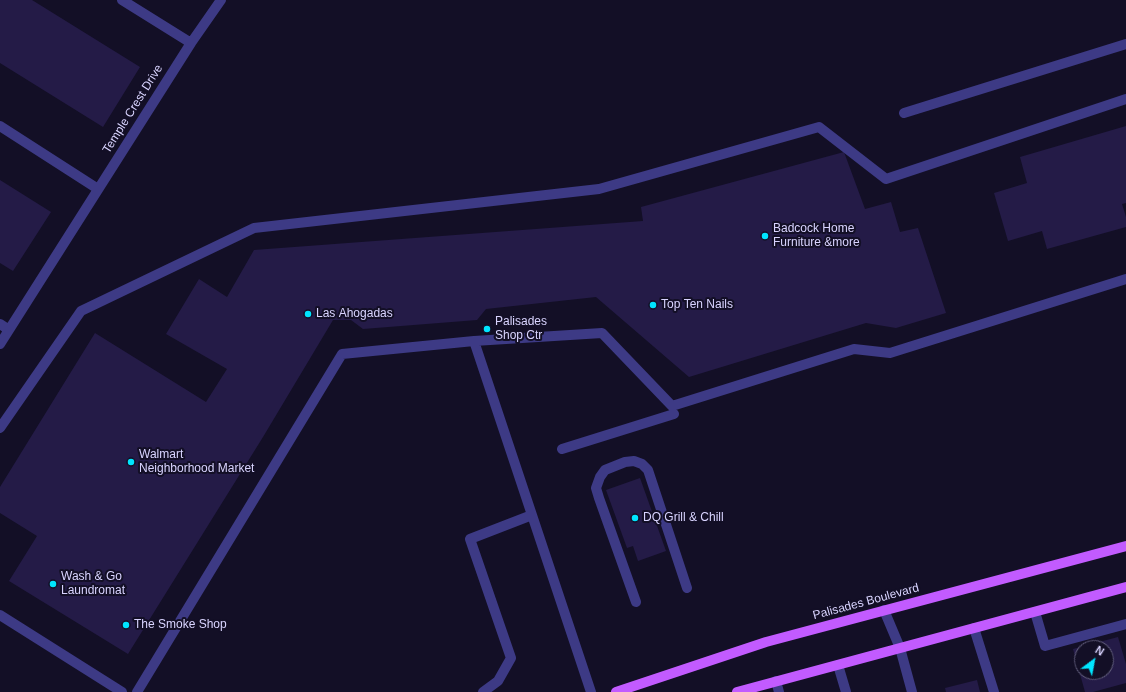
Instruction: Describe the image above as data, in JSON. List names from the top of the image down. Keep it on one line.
{"streets":{"main road":["Palisades Boulevard"],"street":["Temple Crest Drive"]},"places":["Badcock Home Furniture &more","Top Ten Nails","Las Ahogadas","Palisades Shop Ctr","Walmart Neighborhood Market","DQ Grill & Chill","Wash & Go Laundromat","The Smoke Shop"],"north":"top right"}
